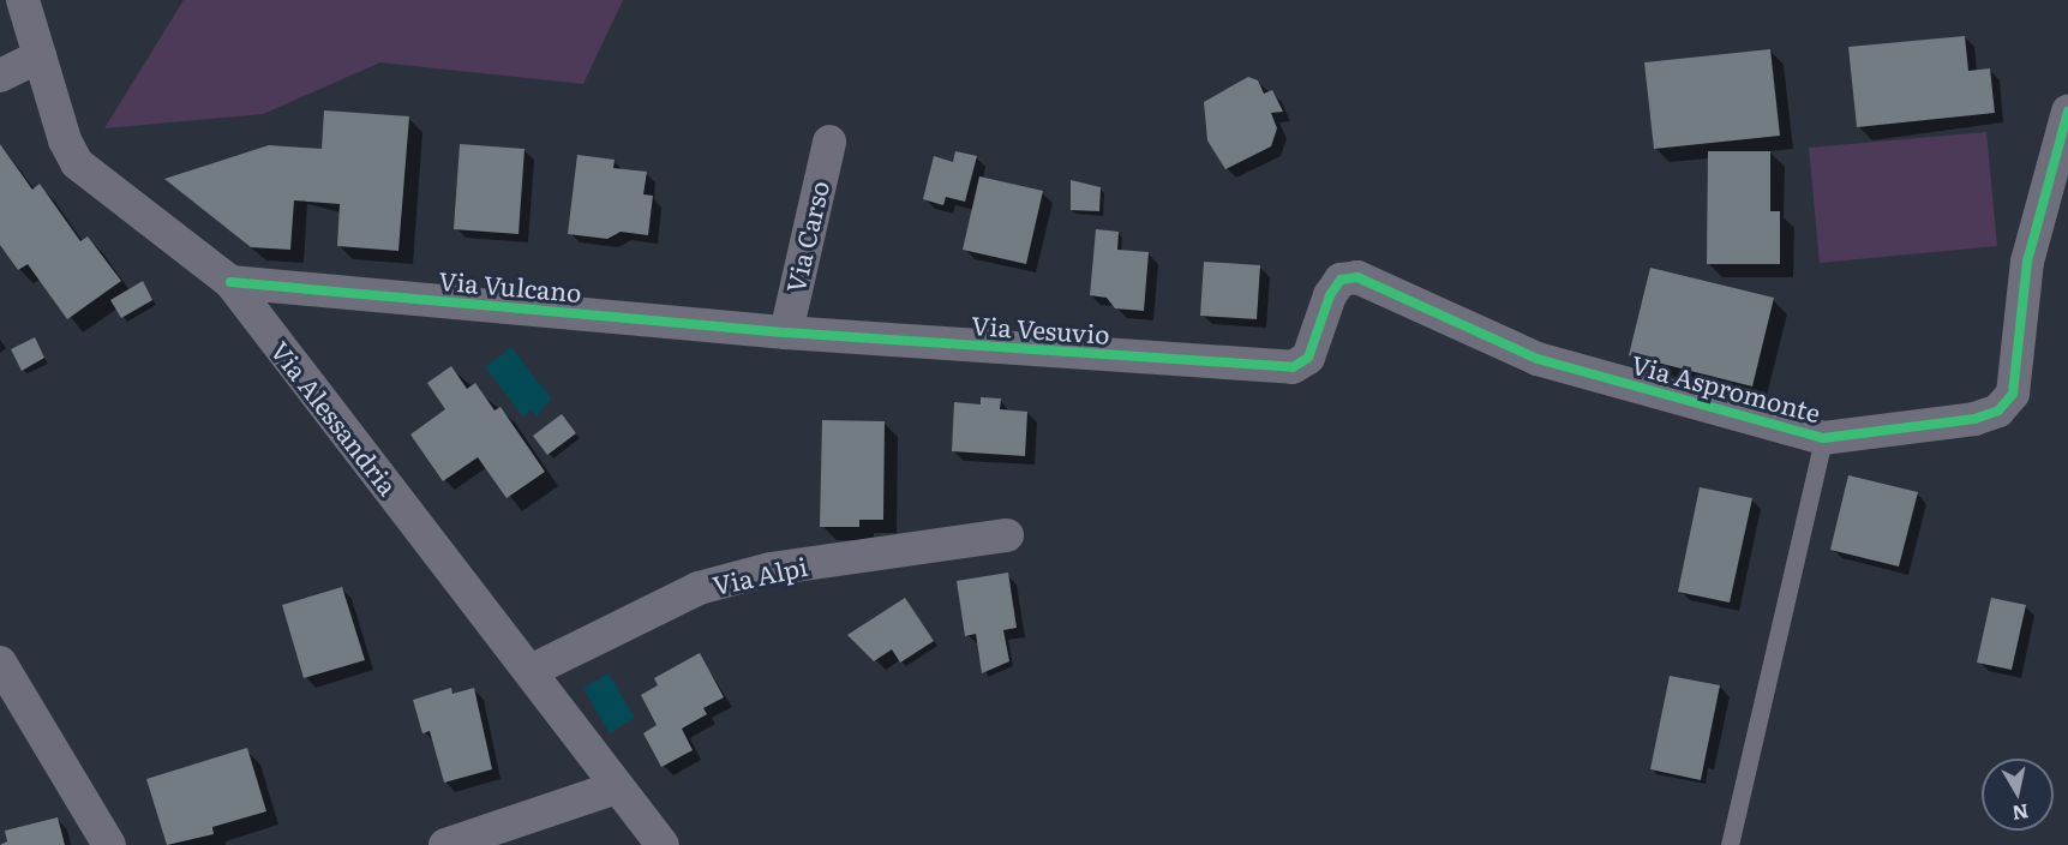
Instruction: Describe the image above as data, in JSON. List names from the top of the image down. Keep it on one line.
{"streets":{"street":["Via Carso","Via Vulcano","Via Vesuvio","Via Aspromonte","Via Alessandria","Via Alpi"]},"crossings":[["Via Carso","Via Vulcano"],["Via Carso","Via Vesuvio"],["Via Vulcano","Via Vesuvio"],["Via Vulcano","Via Alessandria"],["Via Vesuvio","Via Aspromonte"],["Via Alessandria","Via Alpi"]],"north":"bottom"}
